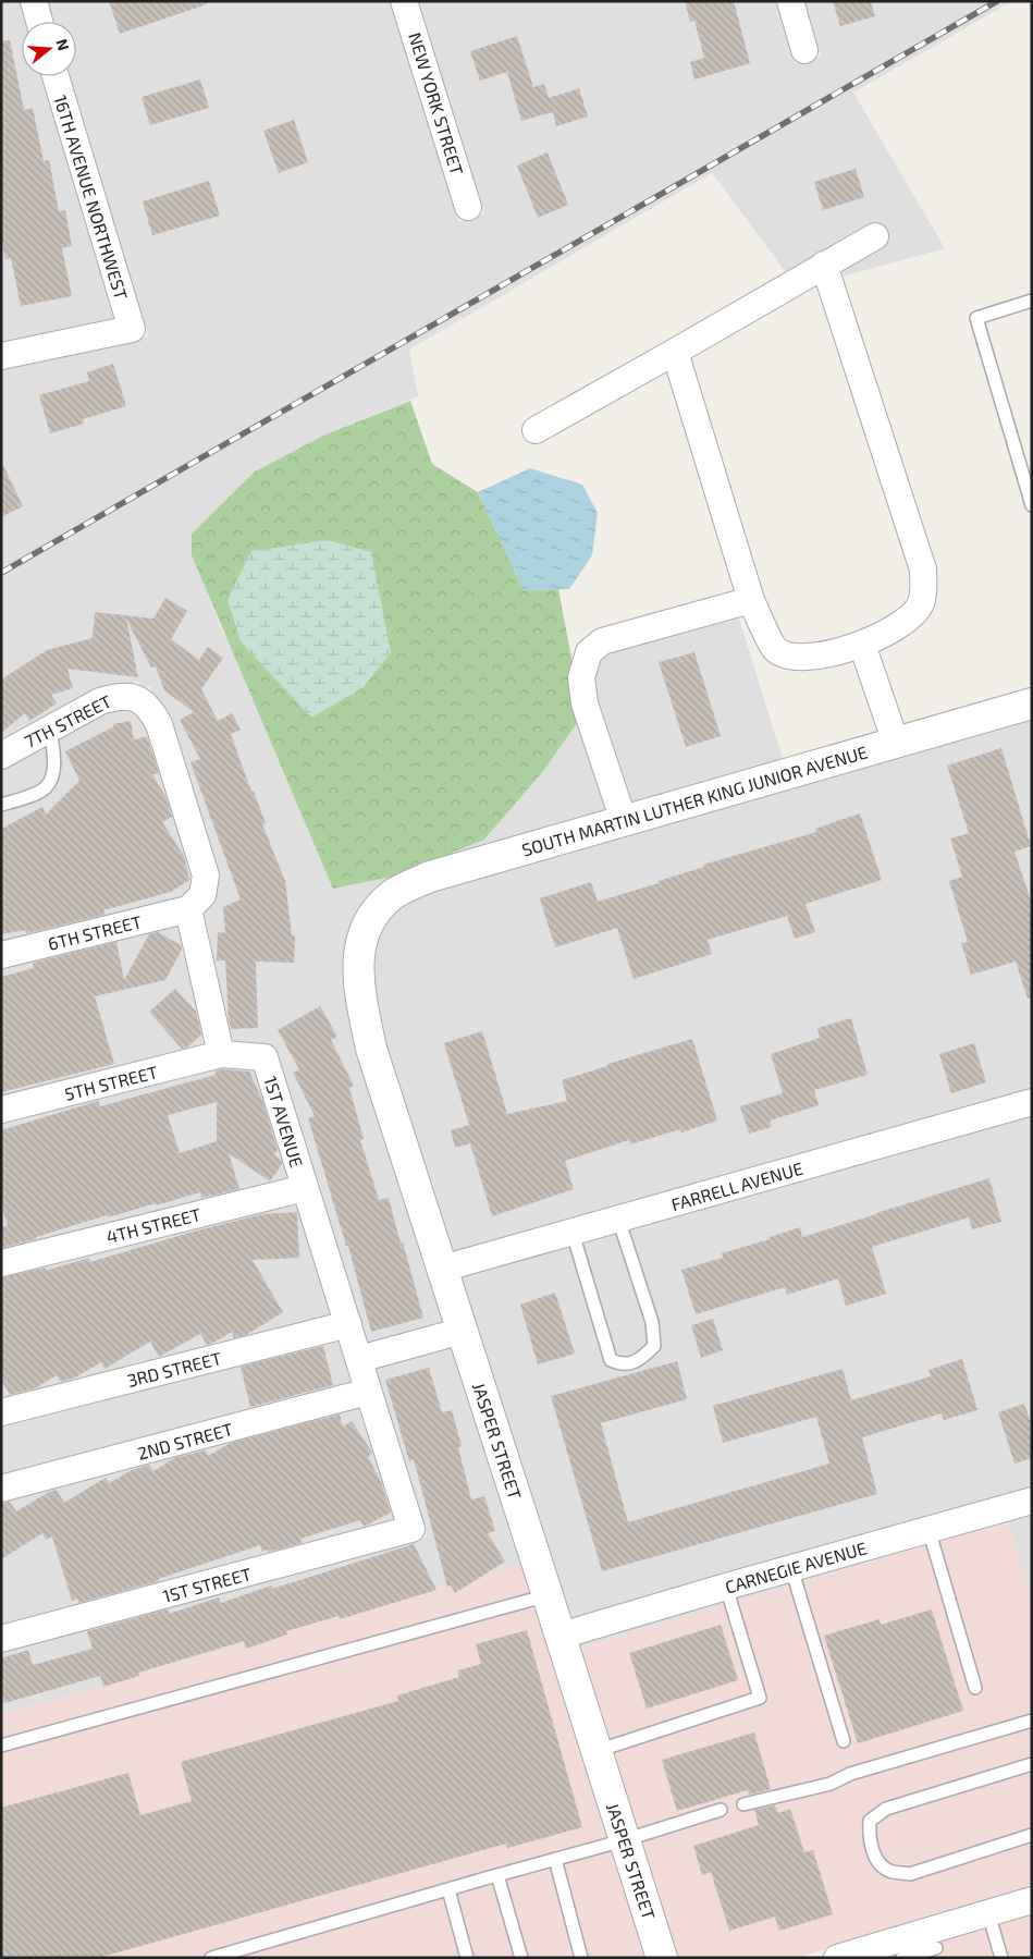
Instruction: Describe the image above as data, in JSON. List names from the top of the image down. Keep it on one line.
{"streets":{"street":["NEW YORK STREET","16TH AVENUE NORTHWEST","7TH STREET","SOUTH MARTIN LUTHER KING JUNIOR AVENUE","6TH STREET","5TH STREET","1ST AVENUE","FARRELL AVENUE","4TH STREET","3RD STREET","2ND STREET","JASPER STREET","CARNEGIE AVENUE","1ST STREET"]},"crossings":[["7TH STREET","6TH STREET"],["SOUTH MARTIN LUTHER KING JUNIOR AVENUE","JASPER STREET"],["5TH STREET","1ST AVENUE"],["1ST AVENUE","4TH STREET"],["1ST AVENUE","3RD STREET"],["1ST AVENUE","2ND STREET"],["1ST AVENUE","1ST STREET"],["FARRELL AVENUE","JASPER STREET"],["JASPER STREET","CARNEGIE AVENUE"]],"north":"right"}
